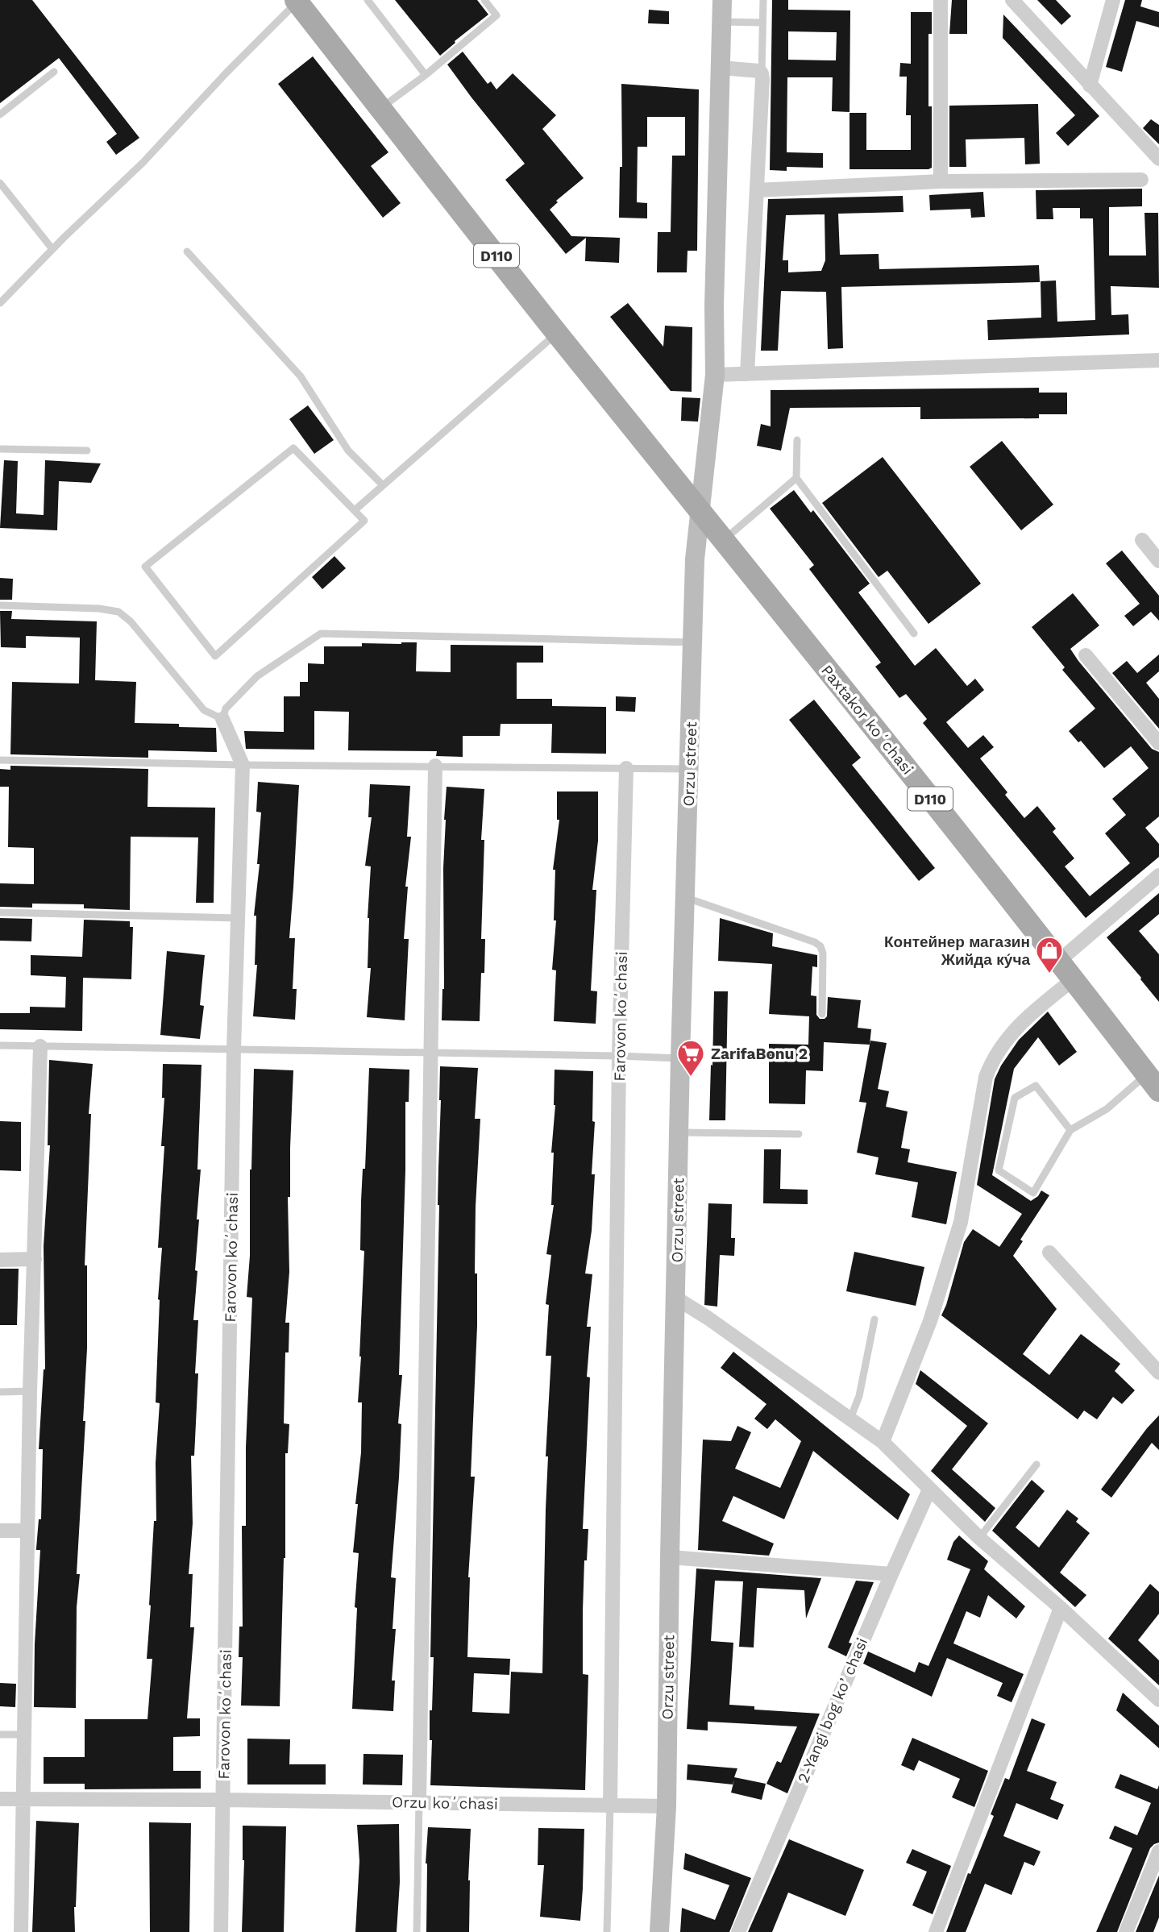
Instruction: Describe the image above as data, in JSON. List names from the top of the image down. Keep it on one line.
{"streets":{"main road":["D110","Paxtakor koʻchasi","Orzu street"],"street":["Farovon koʻchasi","2-Yangi bog koʼchasi","Orzu koʻchasi"]},"crossings":[["D110","Paxtakor koʻchasi"],["D110","Orzu street"],["Paxtakor koʻchasi","Orzu street"],["Orzu street","Orzu koʻchasi"],["Farovon koʻchasi","Orzu koʻchasi"]],"places":{"shop":["Контейнер магазин Жийда ку́ча"],"supermarket":["ZarifaBonu 2"]}}
